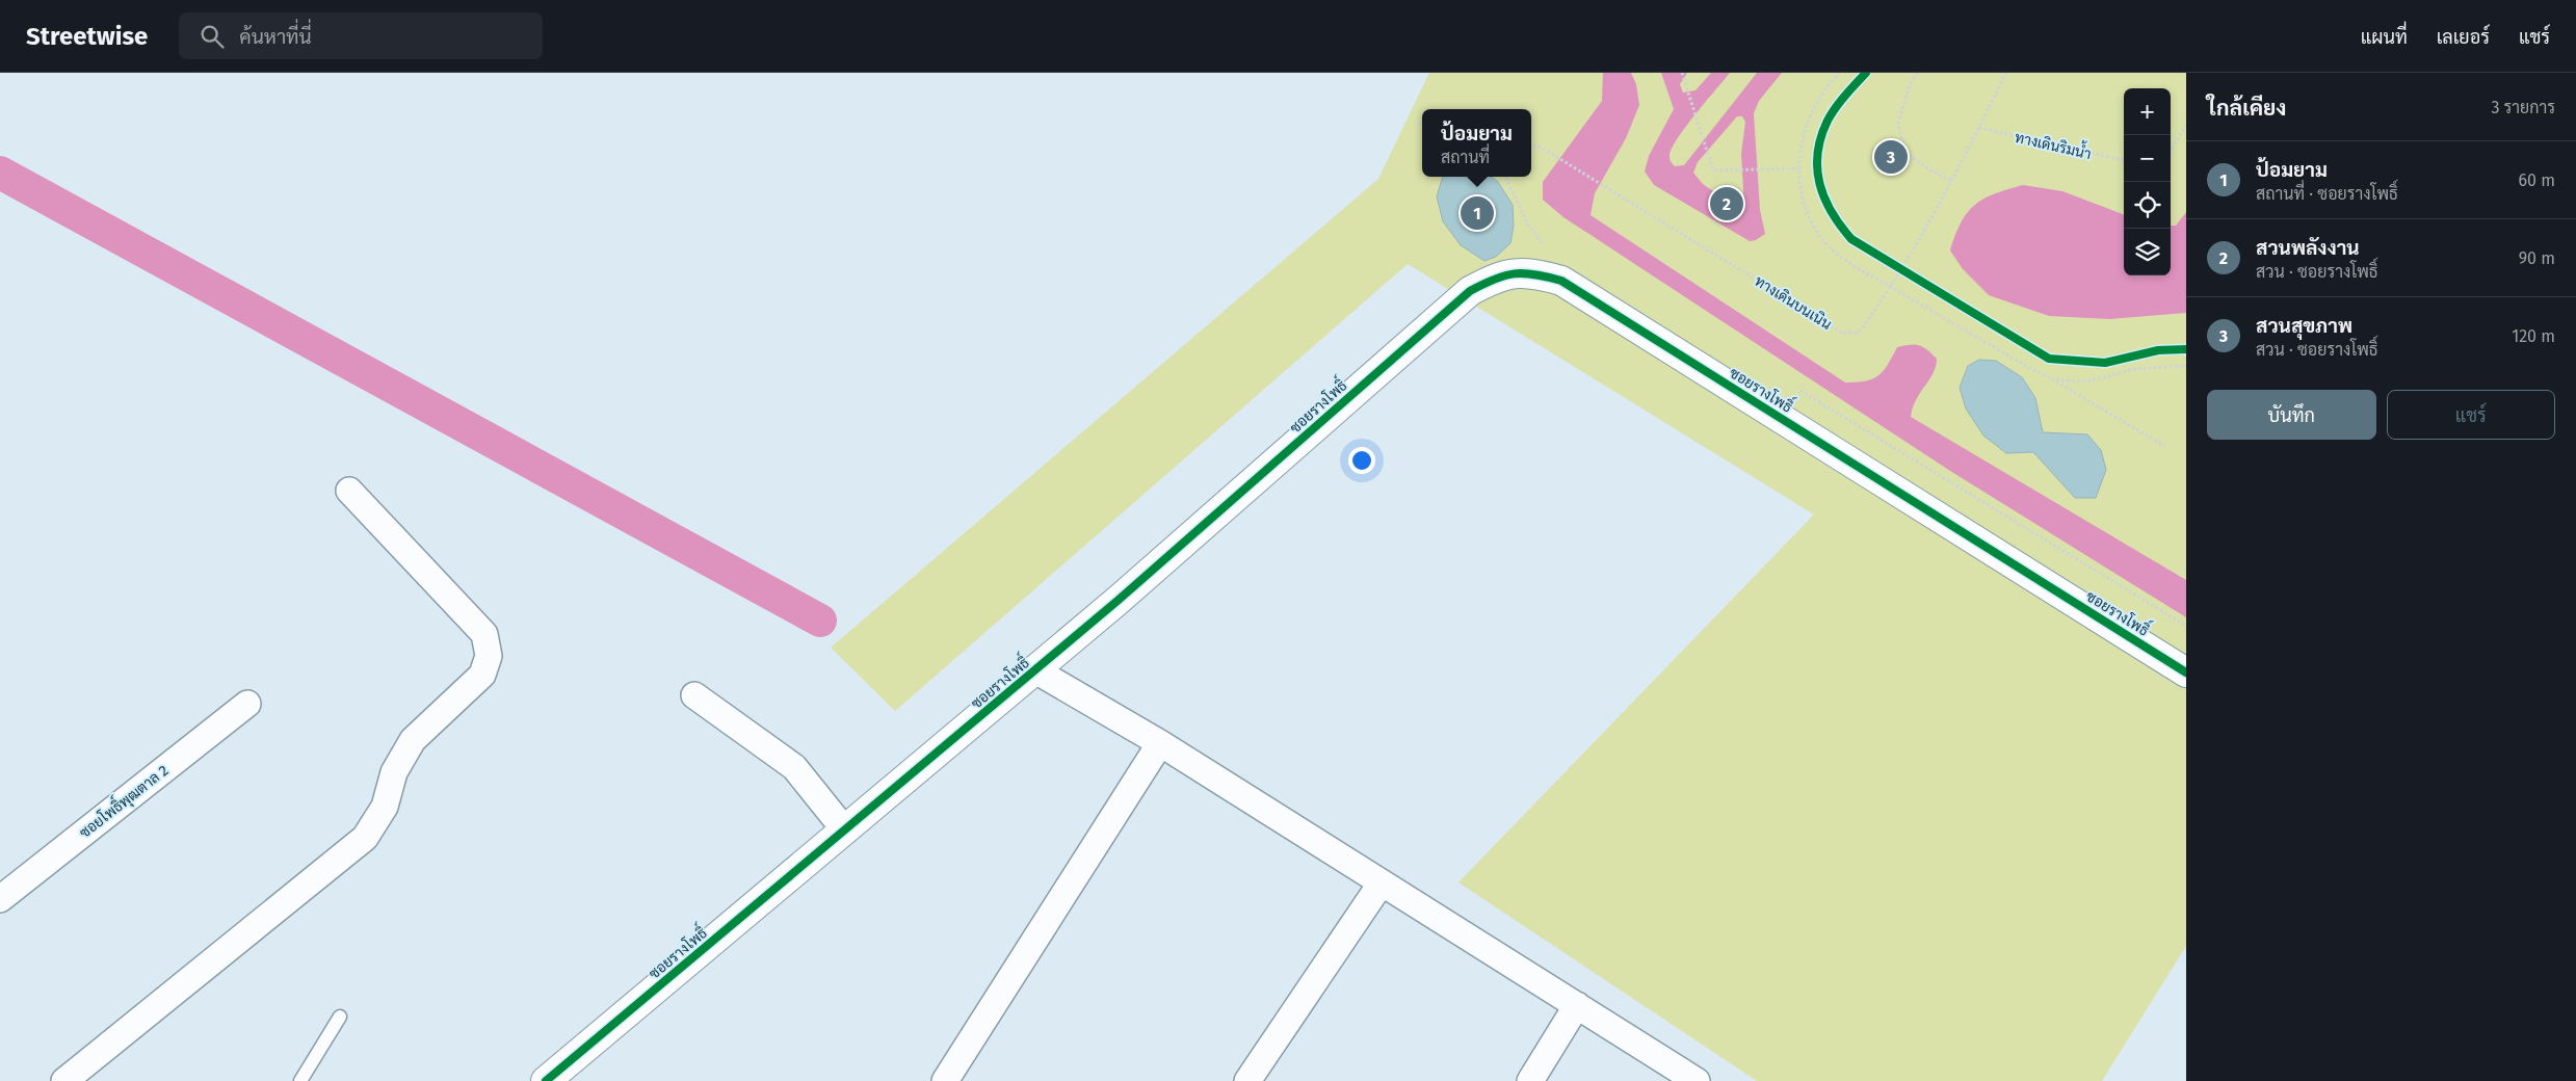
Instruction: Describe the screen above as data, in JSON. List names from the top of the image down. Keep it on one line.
{"streets":{"street":["ซอยรางโพธิ์","ซอยโพธิ์พุฒตาล 2"],"path":["ทางเดินริมน้ำ","ทางเดินบนเนิน"]},"crossings":[["ทางเดินริมน้ำ","ทางเดินบนเนิน"]],"page":{"header":"Streetwise","search":"ค้นหาที่นี่","nav":["แผนที่","เลเยอร์","แชร์"],"heading":["ใกล้เคียง","3 รายการ"],"map_buttons":["+","−"],"popup":["ป้อมยาม","สถานที่"],"pins":["3","2","1"],"list":[{"mark":"1","name":"ป้อมยาม","note":"สถานที่ · ซอยรางโพธิ์","value":"60 m"},{"mark":"2","name":"สวนพลังงาน","note":"สวน · ซอยรางโพธิ์","value":"90 m"},{"mark":"3","name":"สวนสุขภาพ","note":"สวน · ซอยรางโพธิ์","value":"120 m"}],"buttons":["บันทึก","แชร์"]}}
